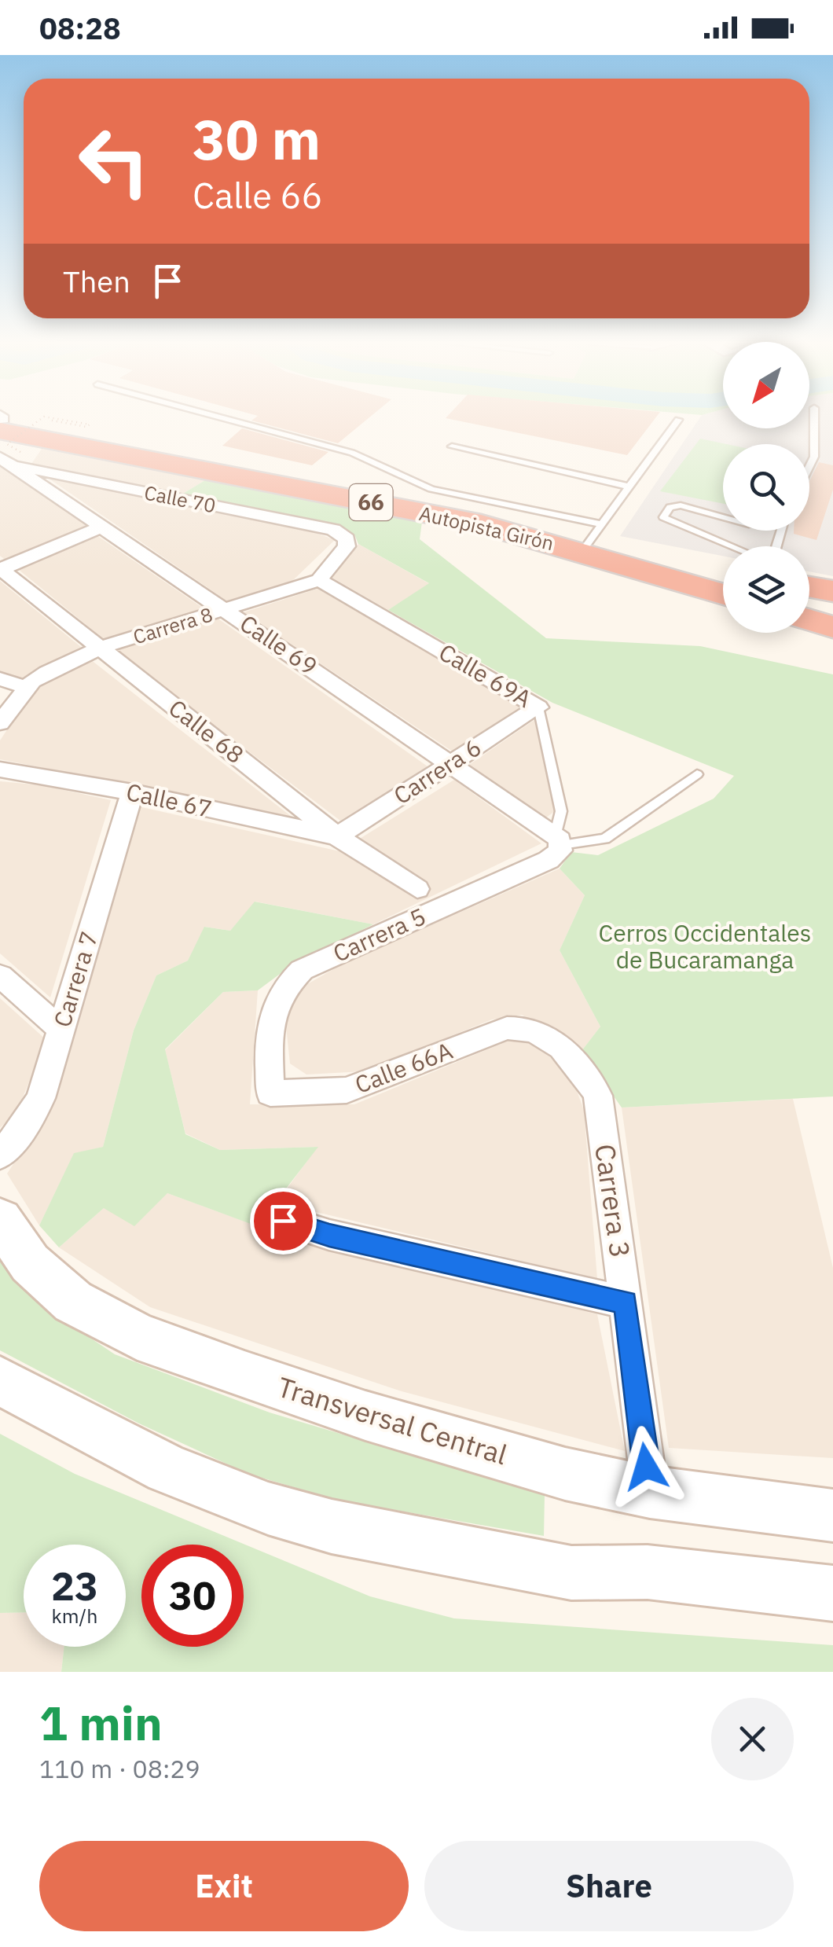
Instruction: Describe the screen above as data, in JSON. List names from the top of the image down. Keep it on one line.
{"streets":{"highway":["66","Autopista Girón"],"main road":["Transversal Central"],"street":["Calle 70","Carrera 8","Calle 69","Calle 69A","Calle 68","Carrera 6","Calle 67","Carrera 5","Carrera 7","Calle 66A","Carrera 3"]},"crossings":[["Calle 70","Autopista Girón"],["Calle 70","Carrera 8"],["Calle 70","Calle 69"],["Calle 70","Calle 69A"],["Autopista Girón","Calle 69"],["Carrera 8","Calle 69"],["Carrera 8","Calle 69A"],["Carrera 8","Calle 68"],["Calle 69","Calle 69A"],["Calle 69","Carrera 6"],["Calle 69","Carrera 5"],["Calle 69A","Carrera 6"],["Calle 69A","Carrera 5"],["Calle 68","Carrera 6"],["Calle 68","Calle 67"],["Carrera 6","Calle 67"],["Calle 67","Carrera 7"],["Carrera 5","Calle 66A"],["Calle 66A","Carrera 3"],["Carrera 3","Transversal Central"]],"parks":["Cerros Occidentales de Bucaramanga"],"north":"bottom left","page":{"status":"08:28","turn":["30 m","Calle 66"],"then":"Then","speed":"23 km/h","limit":"30","heading":["1 min","110 m · 08:29"],"buttons":["Exit","Share"]}}
